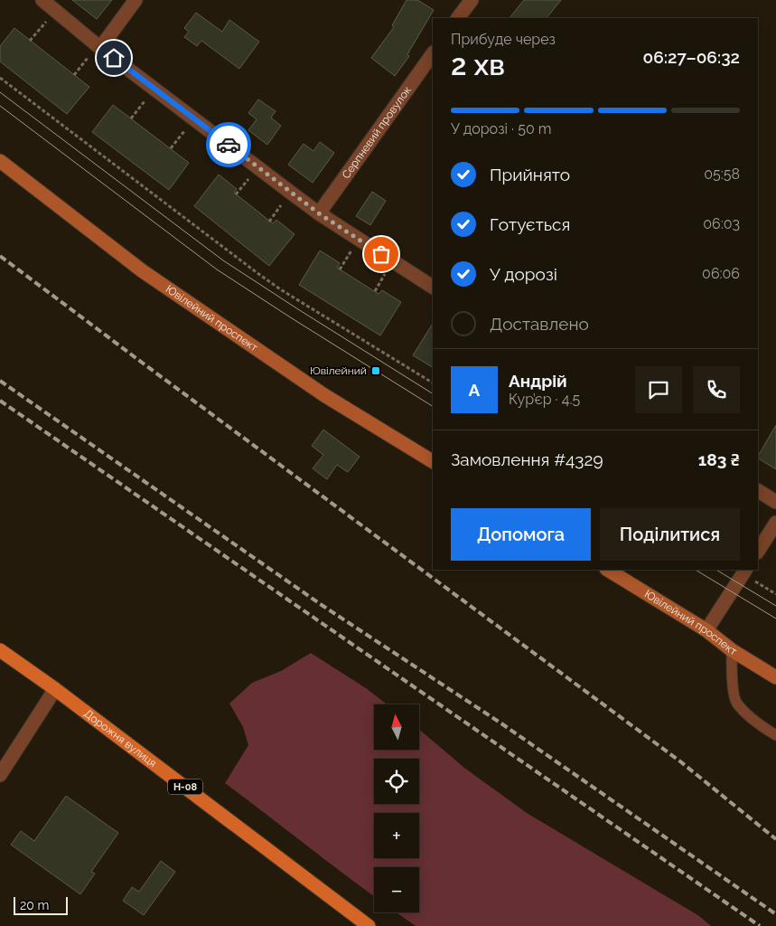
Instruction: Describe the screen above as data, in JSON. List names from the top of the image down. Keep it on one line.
{"streets":{"main road":["Ювілейний проспект","Дорожня вулиця","Н-08"],"street":["Серпневий провулок"]},"places":{"transit":["Ювілейний"]},"scale_bar":"20 m","north":"top","page":{"heading":["2 хв","Прибуде через","06:27–06:32"],"panel":["Андрій","Кур’єр · 4.5","Замовлення #4329","183 ₴"],"bar":"У дорозі · 50 m","list":[["Прийнято","05:58"],["Готується","06:03"],["У дорозі","06:06"],"Доставлено"],"round":"А","buttons":["Допомога","Поділитися"],"map_buttons":["+","−"],"scale":"20 m"}}
